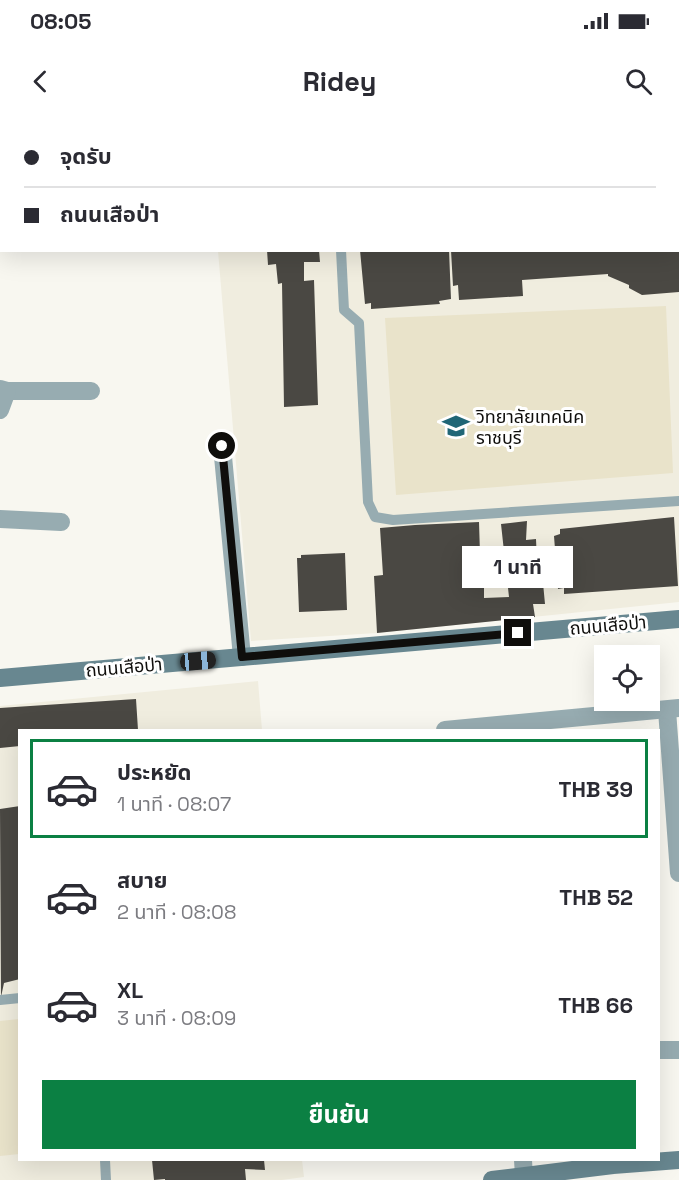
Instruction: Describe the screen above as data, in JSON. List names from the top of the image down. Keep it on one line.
{"streets":{"street":["ถนนเสือป่า"]},"places":{"school or university":["วิทยาลัยเทคนิค ราชบุรี"]},"page":{"status":"08:05","header":"Ridey","banner":["จุดรับ","ถนนเสือป่า"],"bubble":"1 นาที","list":[{"name":"ประหยัด","note":"1 นาที · 08:07","value":"THB 39"},{"name":"สบาย","note":"2 นาที · 08:08","value":"THB 52"},{"name":"XL","note":"3 นาที · 08:09","value":"THB 66"}],"buttons":"ยืนยัน"}}
